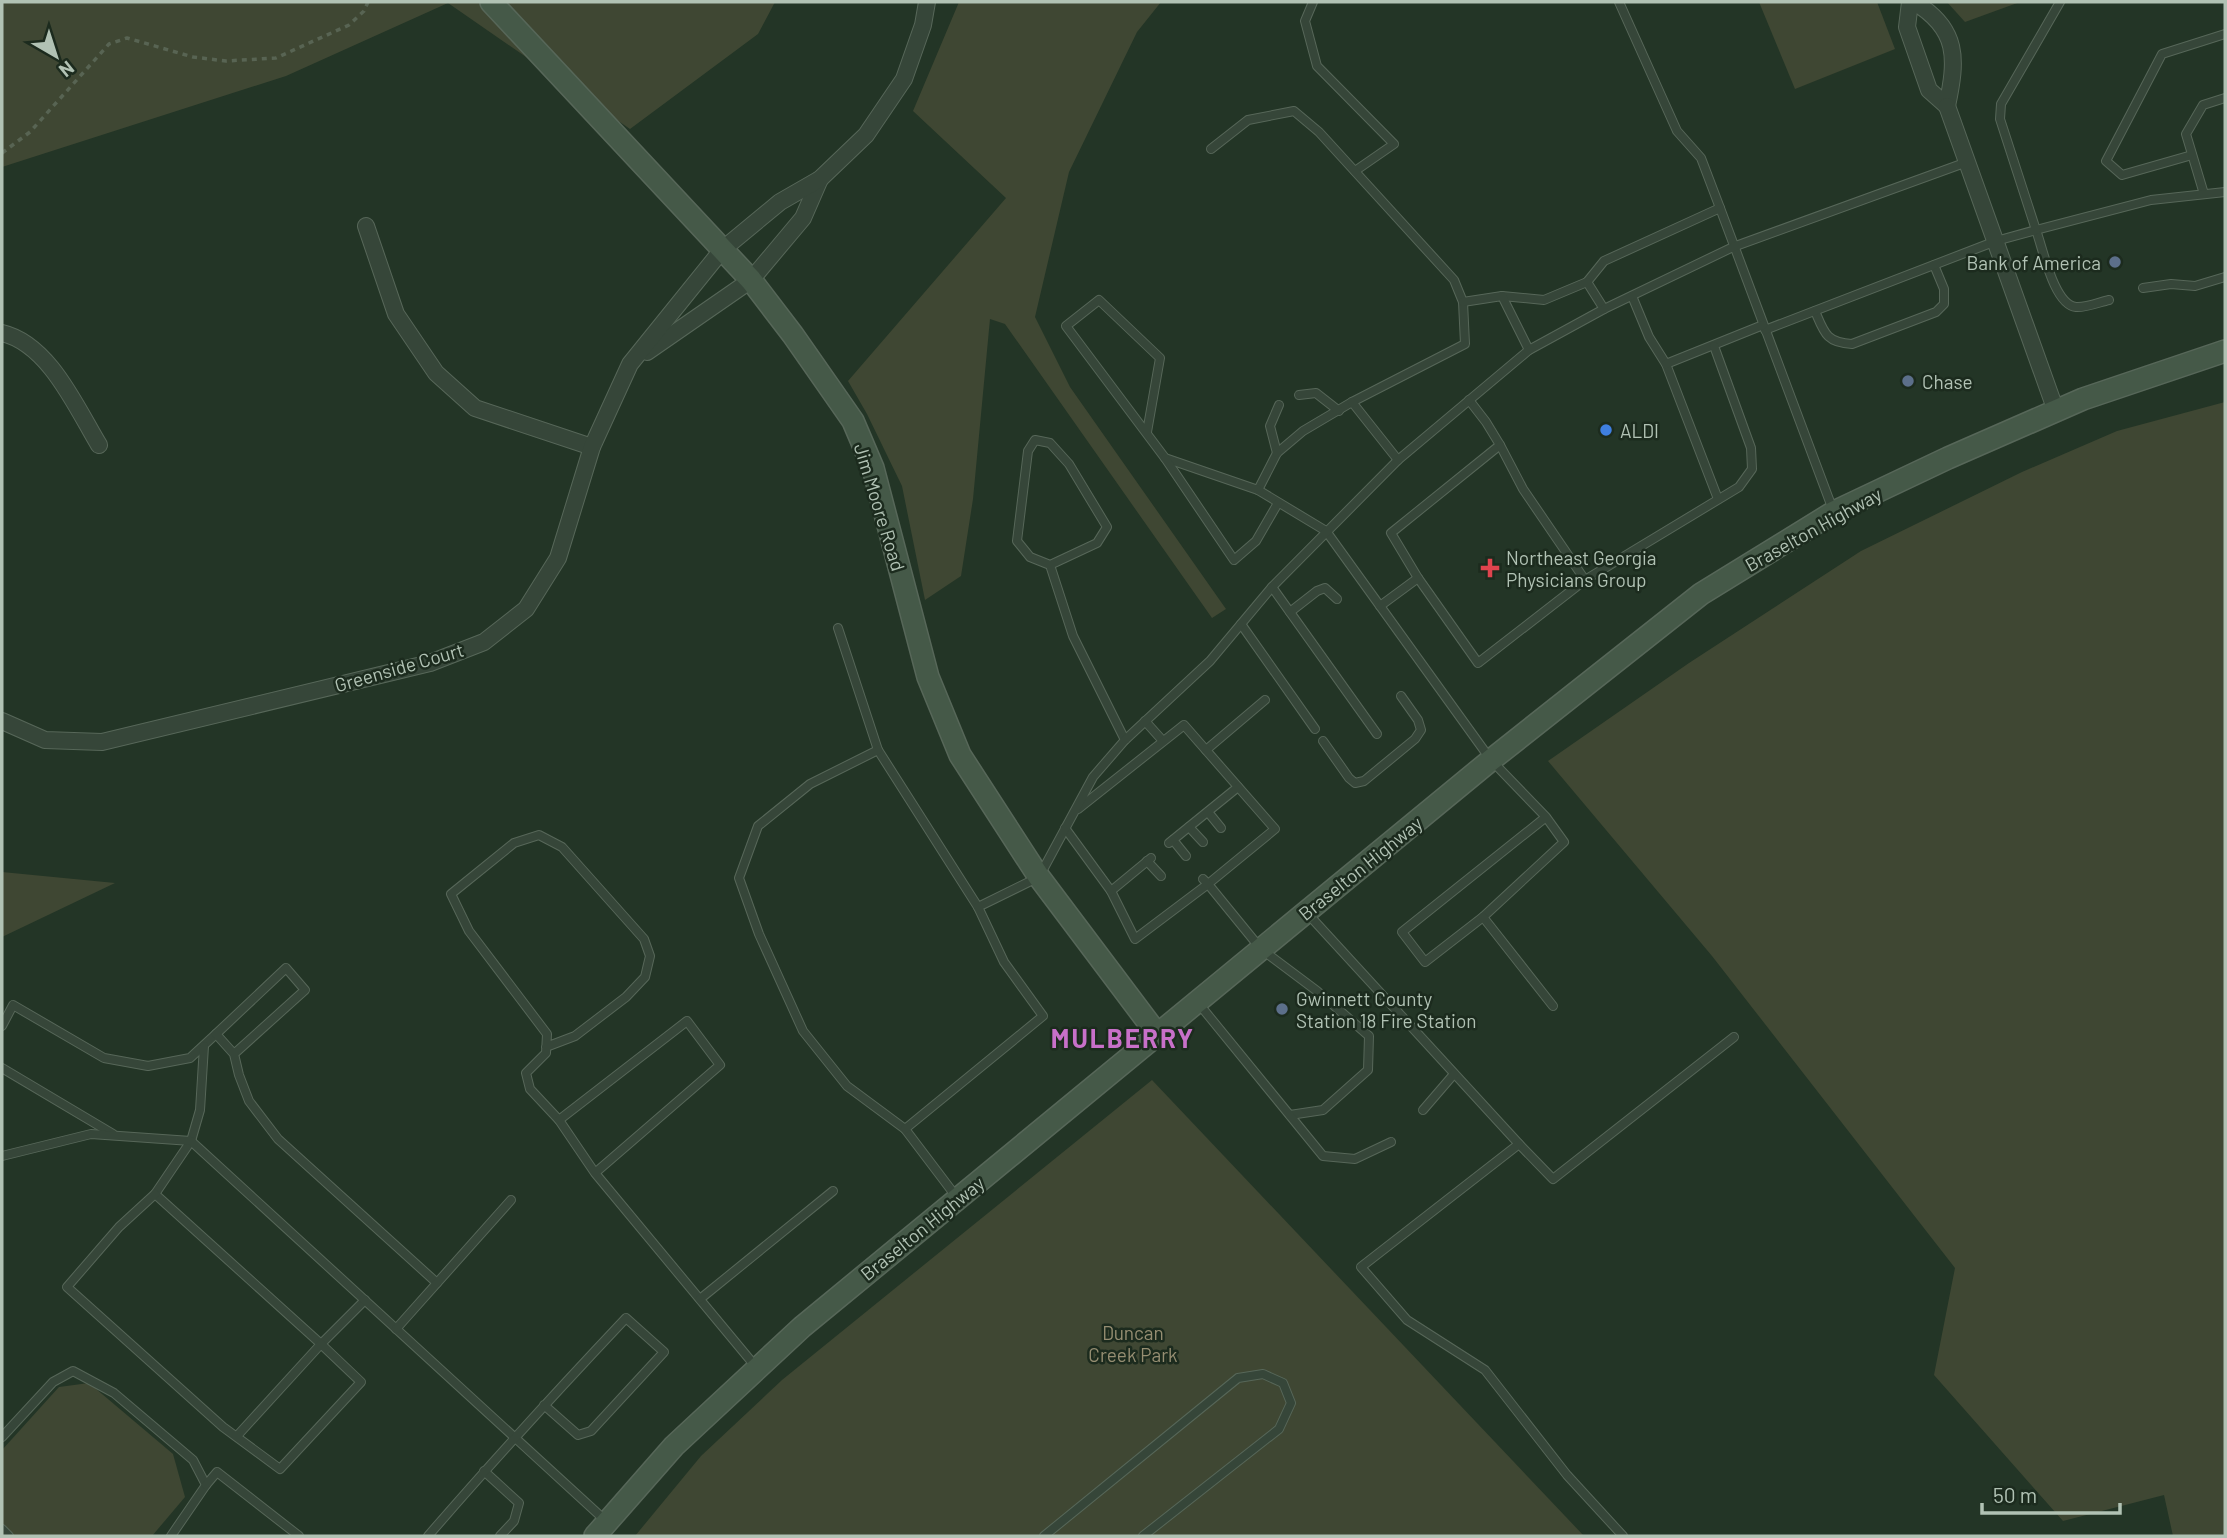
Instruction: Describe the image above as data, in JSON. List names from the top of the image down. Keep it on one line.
{"streets":{"main road":["Jim Moore Road","Braselton Highway"],"street":["Greenside Court"]},"crossings":[["Jim Moore Road","Braselton Highway"],["Jim Moore Road","Greenside Court"]],"districts":["MULBERRY"],"parks":["Duncan Creek Park"],"places":{"other":["Bank of America","Chase","ALDI","Gwinnett County Station 18 Fire Station"],"health":["Northeast Georgia Physicians Group"]},"scale_bar":"50 m","north":"bottom right"}
